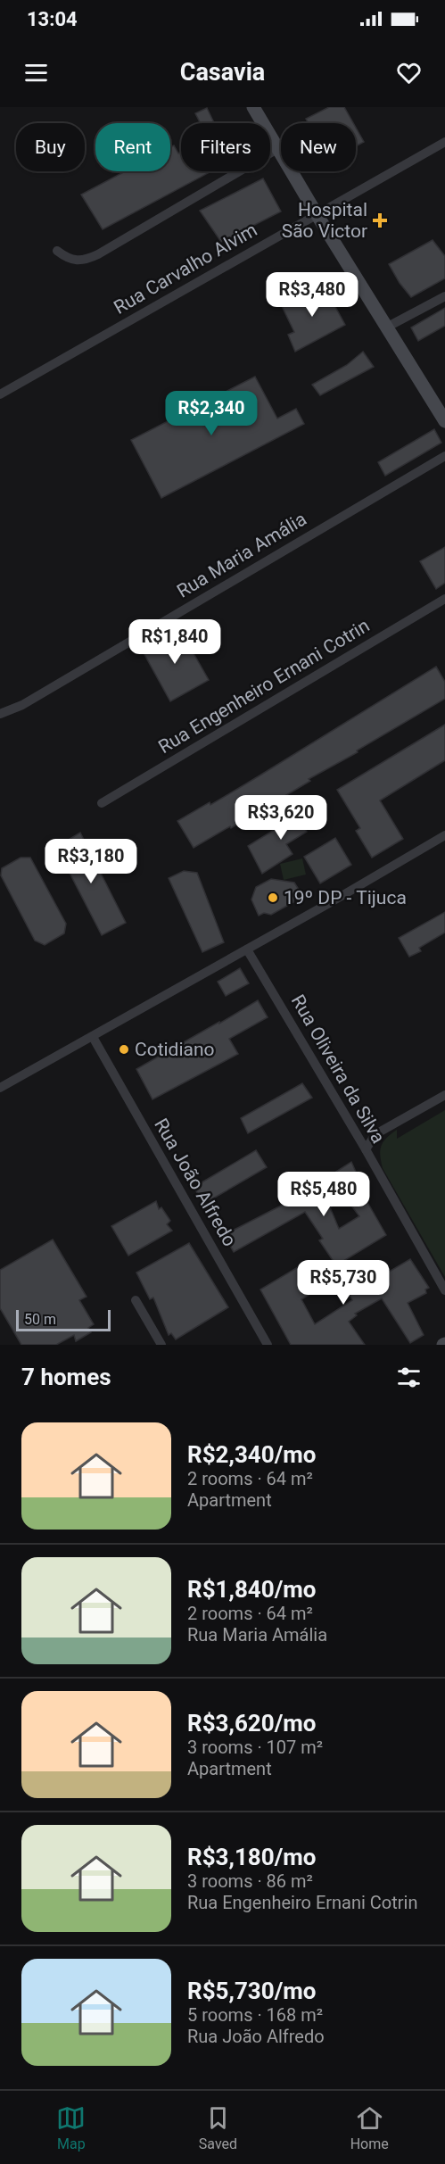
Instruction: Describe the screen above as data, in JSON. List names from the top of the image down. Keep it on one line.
{"streets":{"street":["Rua Carvalho Alvim","Rua Maria Amália","Rua Engenheiro Ernani Cotrin","Rua Oliveira da Silva","Rua João Alfredo"]},"places":{"health":["Hospital São Victor"],"other":["19º DP - Tijuca","Cotidiano"]},"scale_bar":"50 m","page":{"status":"13:04","header":"Casavia","chip":["Buy","Rent","Filters","New"],"price":["R$3,480","R$2,340","R$1,840","R$3,620","R$3,180","R$5,480","R$5,730"],"scale":"50 m","heading":"7 homes","list":[{"name":"R$2,340/mo","note":"2 rooms · 64 m² · Apartment"},{"name":"R$1,840/mo","note":"2 rooms · 64 m² · Rua Maria Amália"},{"name":"R$3,620/mo","note":"3 rooms · 107 m² · Apartment"},{"name":"R$3,180/mo","note":"3 rooms · 86 m² · Rua Engenheiro Ernani Cotrin"},{"name":"R$5,730/mo","note":"5 rooms · 168 m² · Rua João Alfredo"}],"tabs":["Map","Saved","Home"]}}
